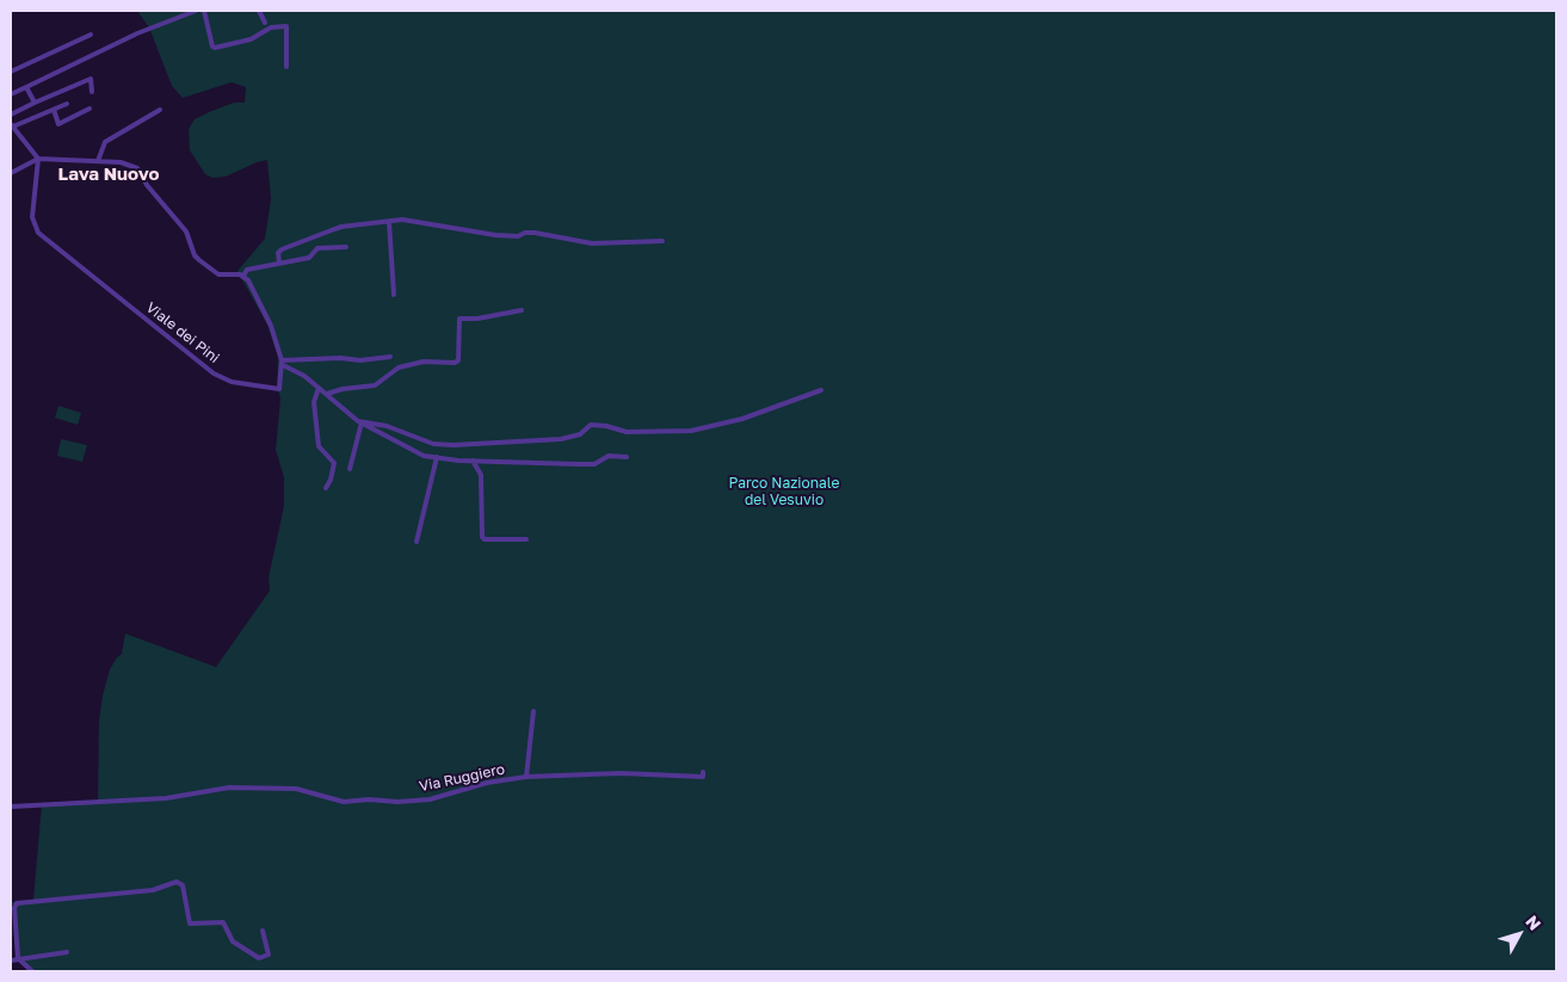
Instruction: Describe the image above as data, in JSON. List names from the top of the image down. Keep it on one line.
{"streets":{"street":["Viale dei Pini","Via Ruggiero"]},"districts":["Lava Nuovo"],"parks":["Parco Nazionale del Vesuvio"],"north":"top right"}
